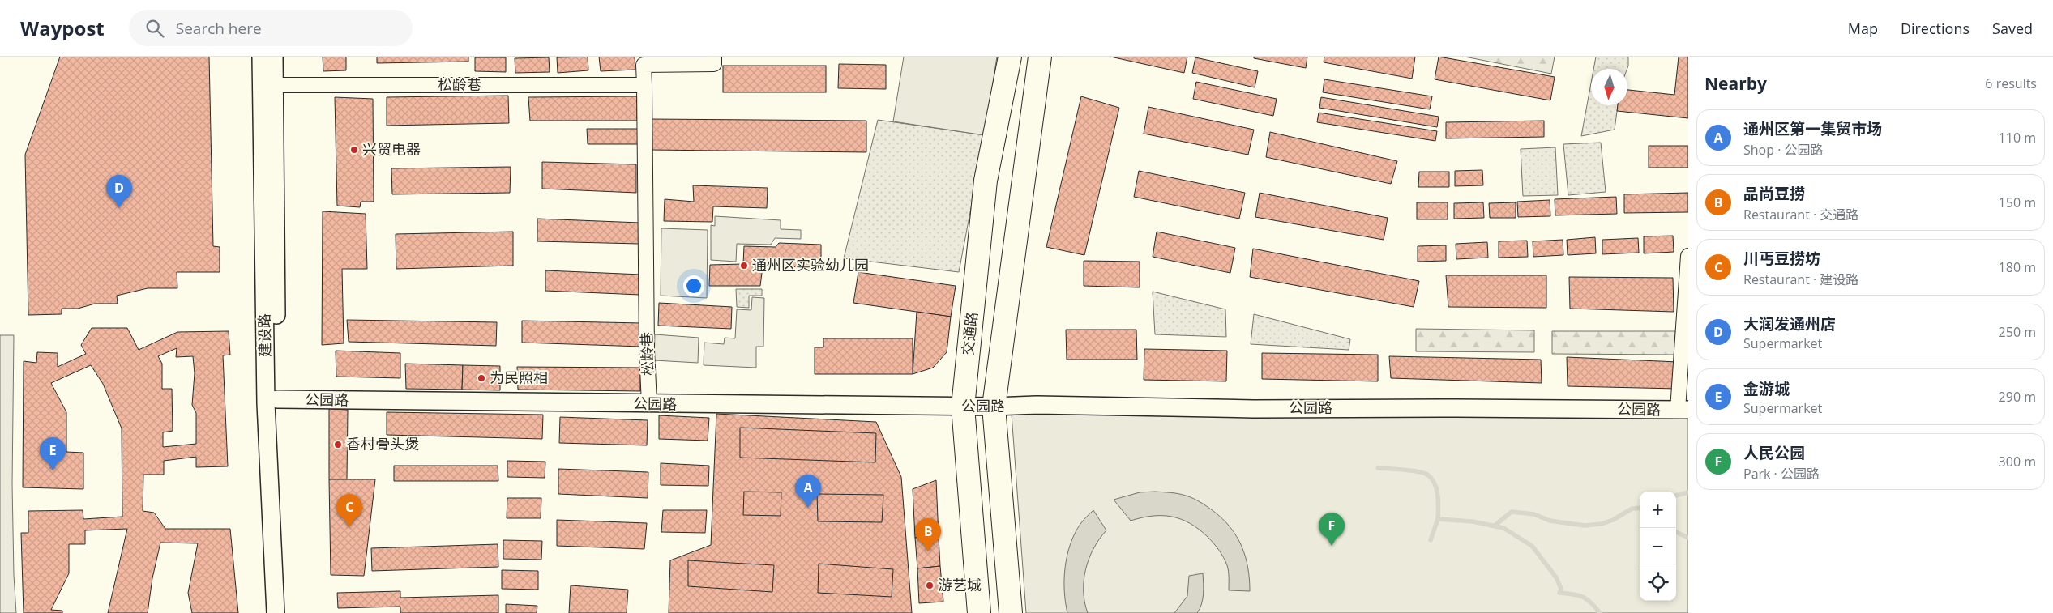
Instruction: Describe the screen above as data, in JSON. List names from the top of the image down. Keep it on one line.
{"streets":{"main road":["交通路"],"street":["松龄巷","建设路","公园路"]},"crossings":[["松龄巷","建设路"],["松龄巷","公园路"],["交通路","公园路"],["建设路","公园路"]],"places":["兴贸电器","通州区实验幼儿园","为民照相","香村骨头煲","游艺城"],"north":"bottom","page":{"header":"Waypost","search":"Search here","nav":["Map","Directions","Saved"],"heading":["Nearby","6 results"],"list":[{"mark":"A","name":"通州区第一集贸市场","note":"Shop · 公园路","value":"110 m"},{"mark":"B","name":"品尚豆捞","note":"Restaurant · 交通路","value":"150 m"},{"mark":"C","name":"川丐豆捞坊","note":"Restaurant · 建设路","value":"180 m"},{"mark":"D","name":"大润发通州店","note":"Supermarket","value":"250 m"},{"mark":"E","name":"金游城","note":"Supermarket","value":"290 m"},{"mark":"F","name":"人民公园","note":"Park · 公园路","value":"300 m"}],"pins":["D","E","A","C","F","B"],"map_buttons":["+","−"]}}
